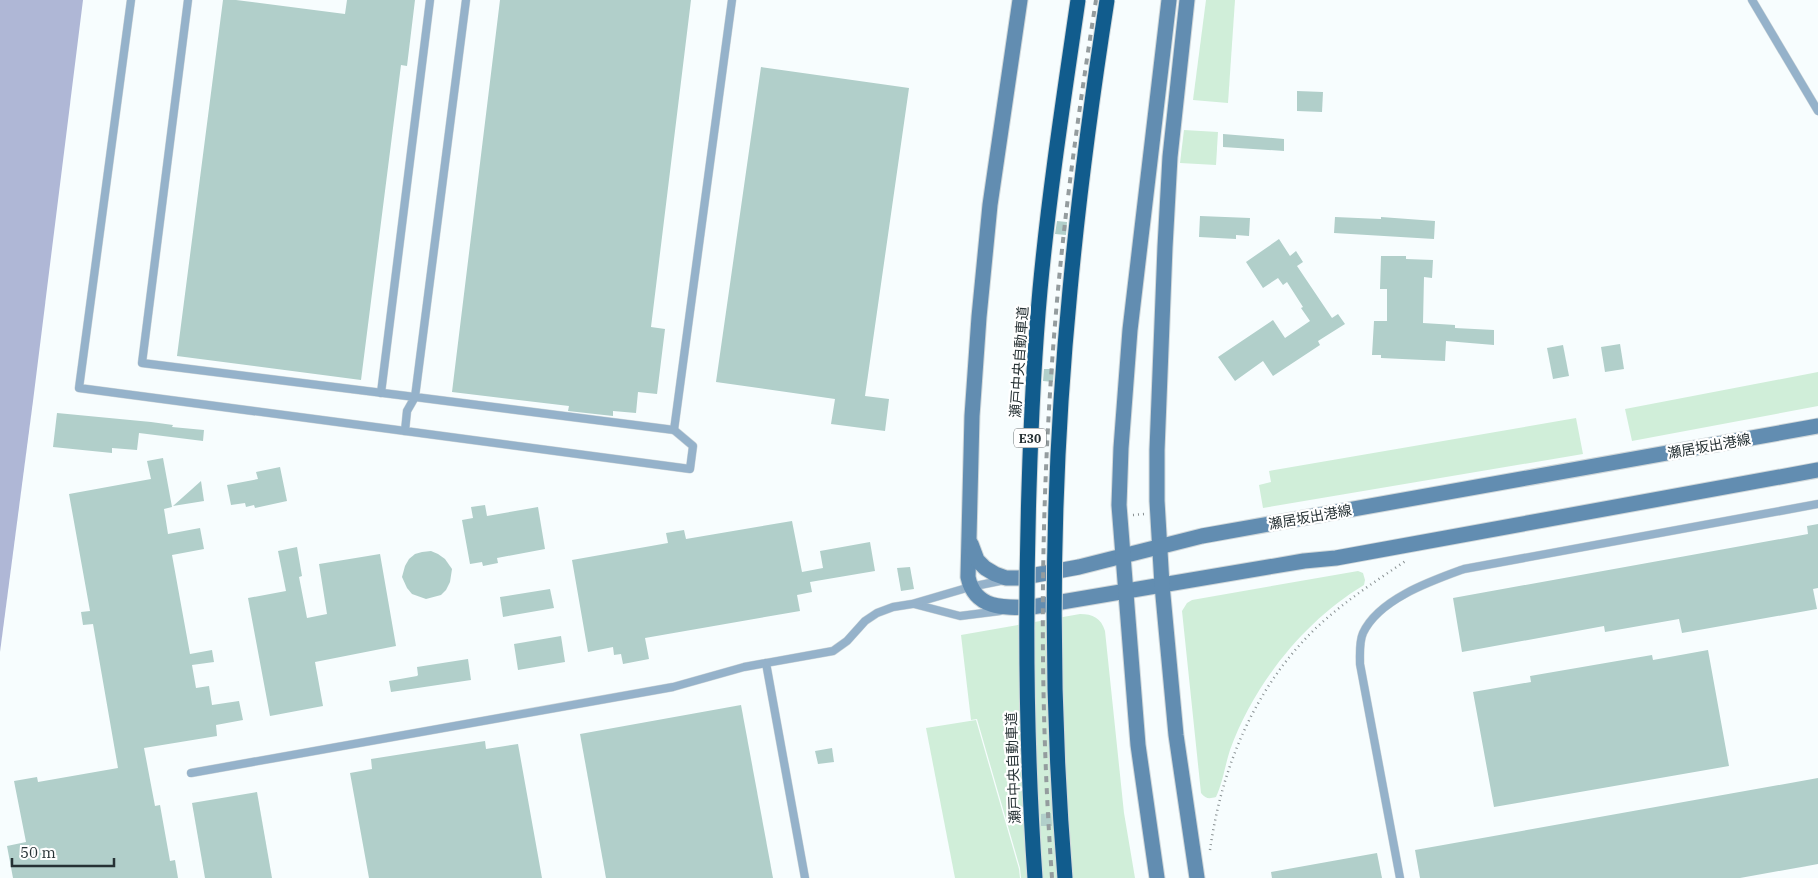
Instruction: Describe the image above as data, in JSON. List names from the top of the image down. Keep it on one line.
{"streets":{"highway":["瀬戸中央自動車道","E30"],"street":["瀬居坂出港線"]},"scale_bar":"50 m"}
